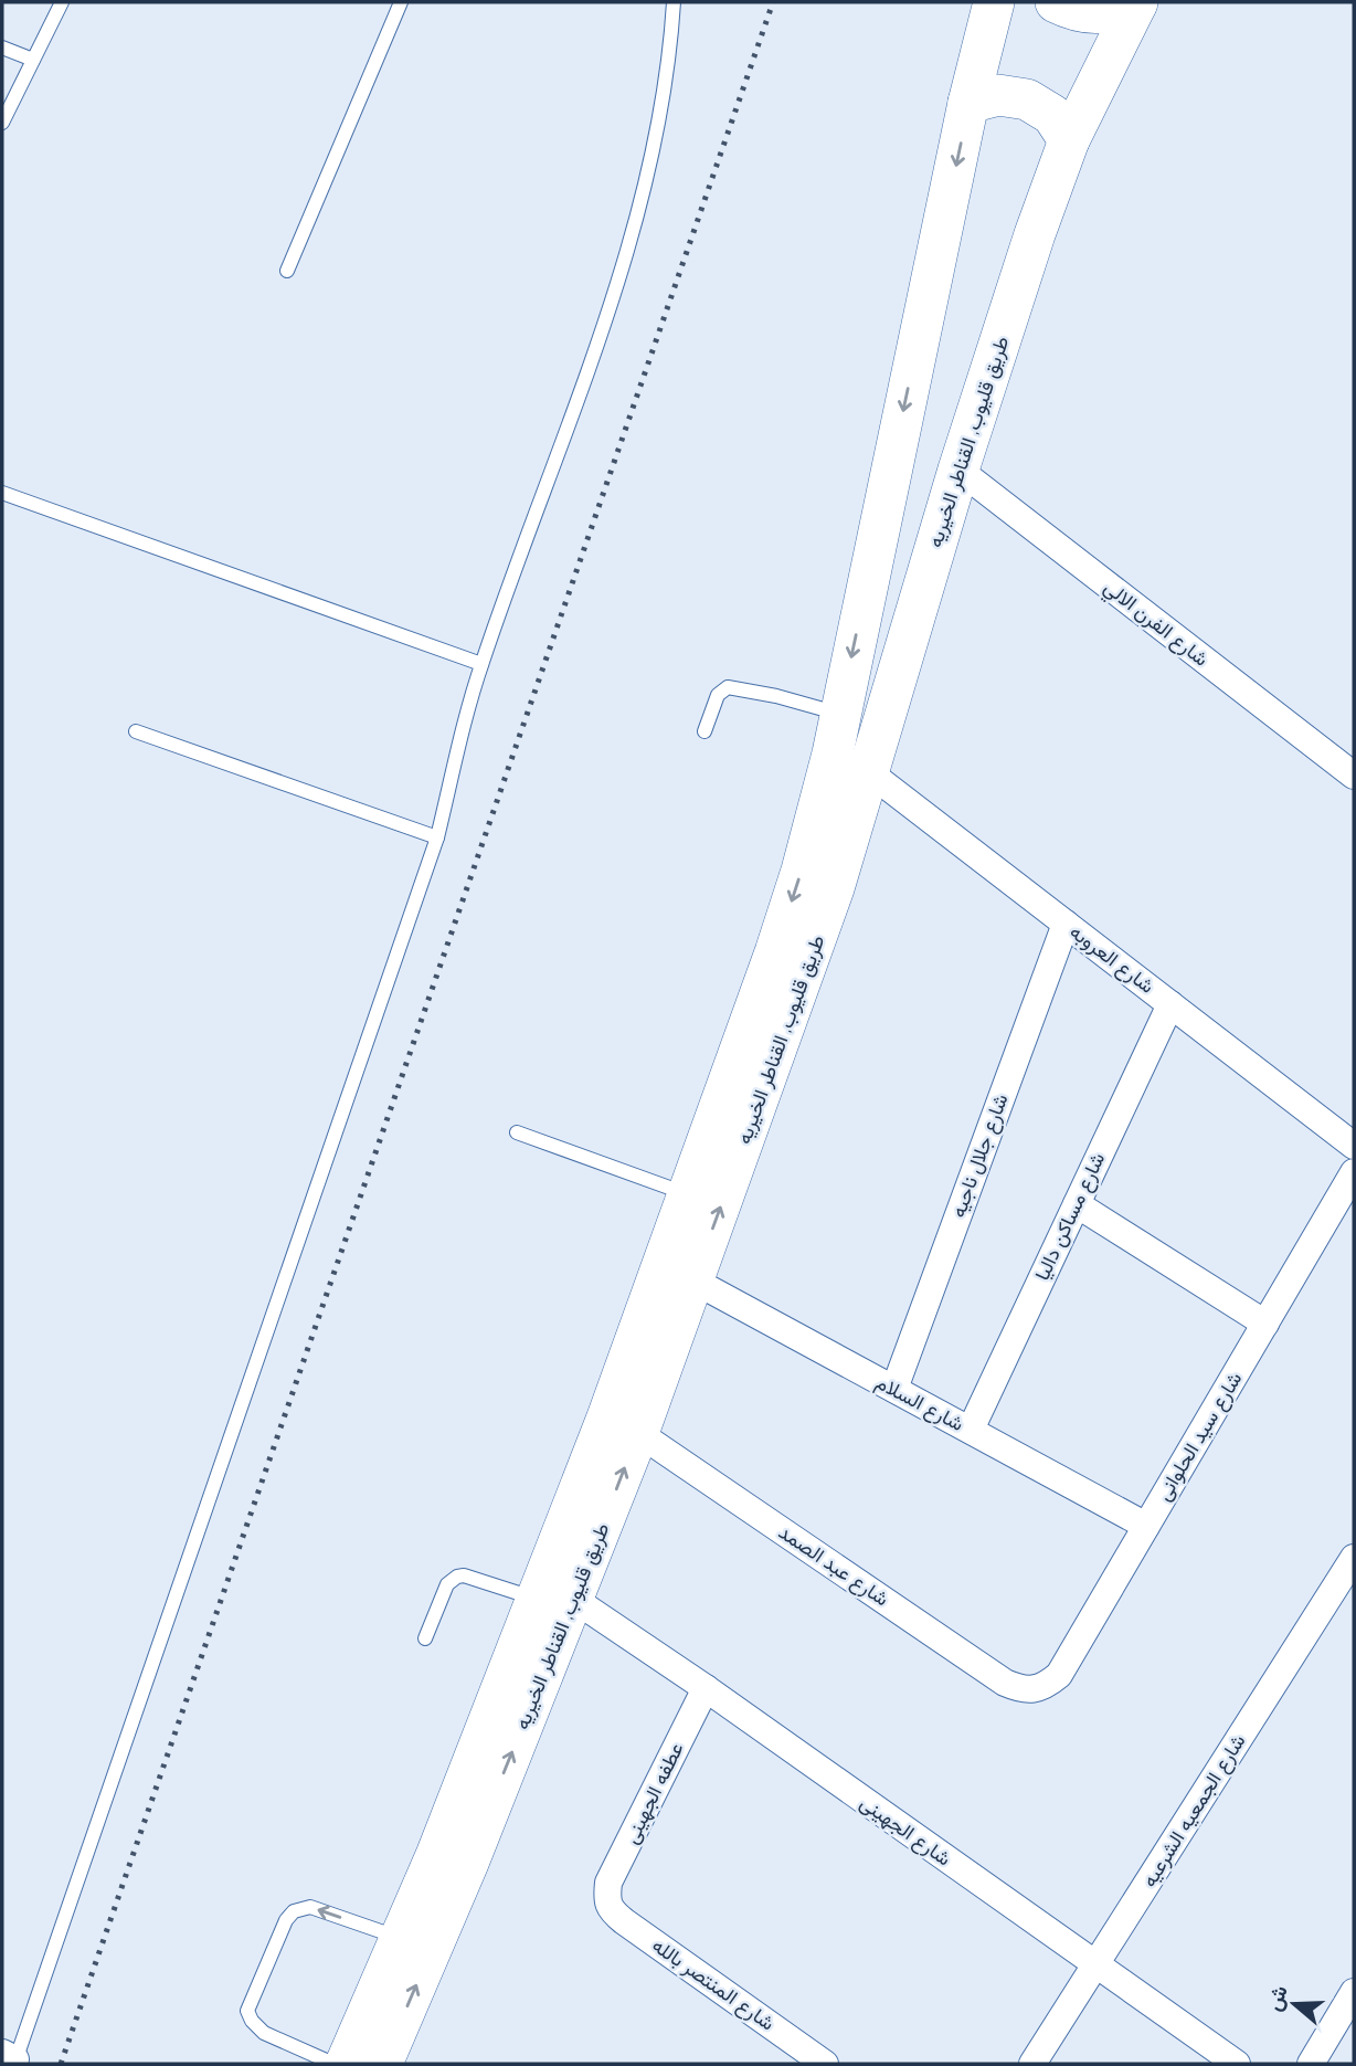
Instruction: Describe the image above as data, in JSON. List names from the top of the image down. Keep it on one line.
{"streets":{"main road":["طريق قليوب, القناطر الخيريه"],"street":["شارع الفرن الالي","شارع العروبه","شارع جلال ناجيه","شارع مساكن داليا","شارع السلام","شارع سيد الحلوانى","شارع عبد الصمد","عطفه الجهينى","شارع الجمعيه الشرعيه","شارع الجهينى","شارع المنتصر بالله"]},"crossings":[["طريق قليوب, القناطر الخيريه","شارع الفرن الالي"],["طريق قليوب, القناطر الخيريه","شارع العروبه"],["طريق قليوب, القناطر الخيريه","شارع السلام"],["طريق قليوب, القناطر الخيريه","شارع عبد الصمد"],["طريق قليوب, القناطر الخيريه","شارع الجهينى"],["شارع العروبه","شارع جلال ناجيه"],["شارع العروبه","شارع مساكن داليا"],["شارع جلال ناجيه","شارع السلام"],["شارع مساكن داليا","شارع السلام"],["شارع السلام","شارع سيد الحلوانى"],["شارع سيد الحلوانى","شارع عبد الصمد"],["عطفه الجهينى","شارع الجهينى"],["عطفه الجهينى","شارع المنتصر بالله"],["شارع الجمعيه الشرعيه","شارع الجهينى"]],"north":"left"}
